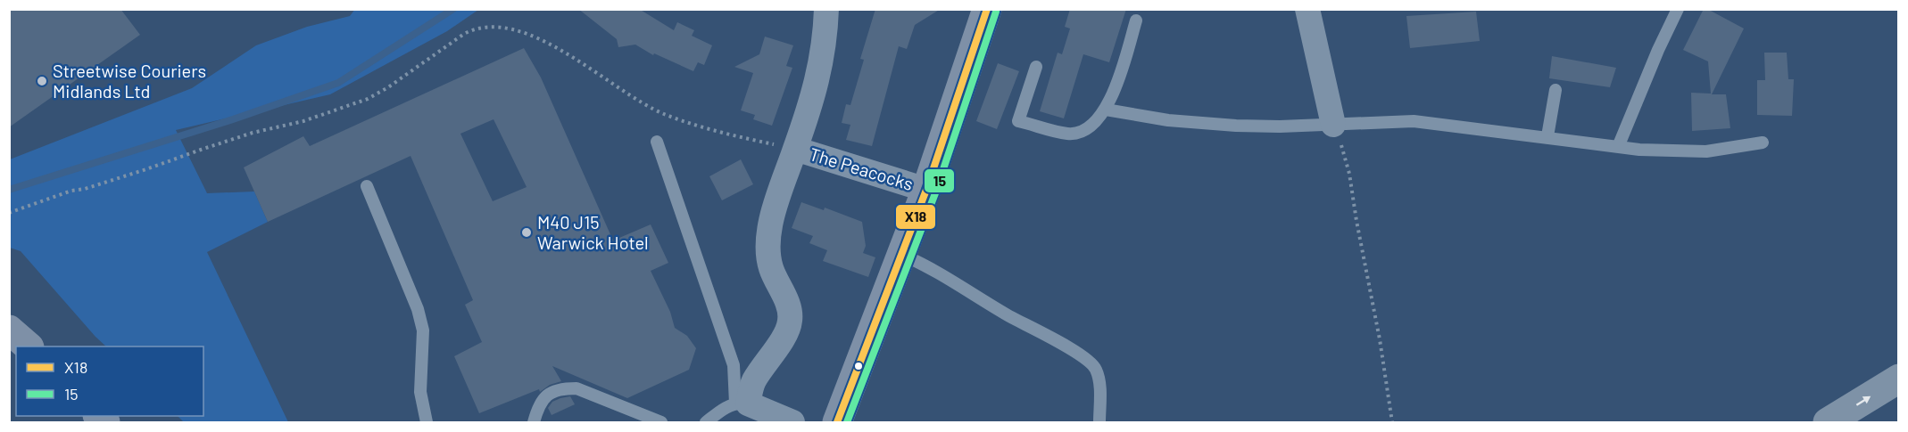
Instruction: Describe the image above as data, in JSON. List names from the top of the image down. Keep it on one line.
{"streets":{"street":["The Peacocks"]},"places":["Streetwise Couriers Midlands Ltd","M40 J15 Warwick Hotel"],"lines":["transit line X18","transit line 15"],"legend":["X18","15"]}
